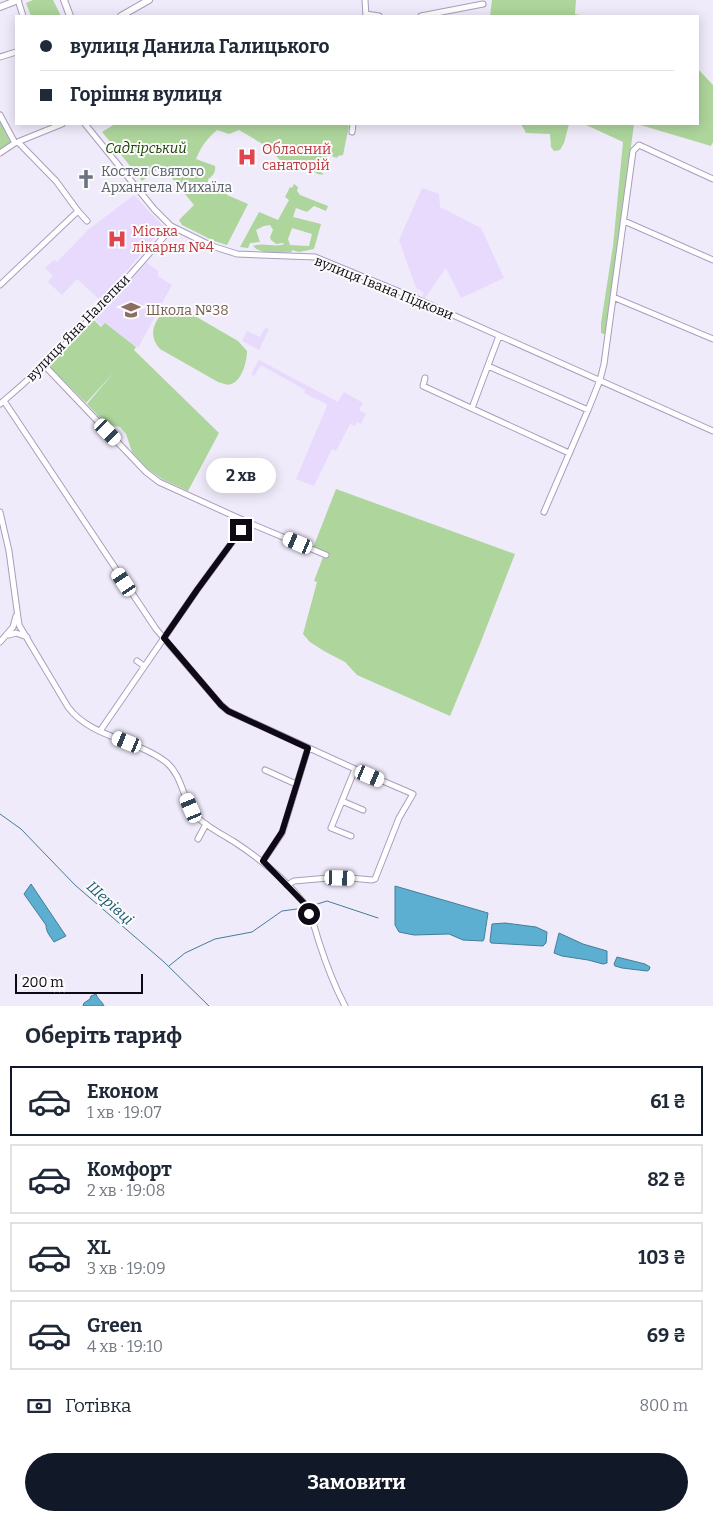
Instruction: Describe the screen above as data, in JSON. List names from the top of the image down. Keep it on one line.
{"streets":{"street":["вулиця Івана Підкови","вулиця Яна Налепки"]},"crossings":[["вулиця Івана Підкови","вулиця Яна Налепки"]],"water":["Шерівці"],"parks":["Садгірський"],"places":{"hospital":["Обласний санаторій","Міська лікарня №4"],"church":["Костел Святого Архангела Михаїла"],"school or university":["Школа №38"]},"scale_bar":"200 m","page":{"banner":["вулиця Данила Галицького","Горішня вулиця"],"bubble":"2 хв","scale":"200 m","heading":"Оберіть тариф","list":[{"name":"Економ","note":"1 хв · 19:07","value":"61 ₴"},{"name":"Комфорт","note":"2 хв · 19:08","value":"82 ₴"},{"name":"XL","note":"3 хв · 19:09","value":"103 ₴"},{"name":"Green","note":"4 хв · 19:10","value":"69 ₴"}],"pay":["Готівка","800 m"],"buttons":"Замовити"}}
